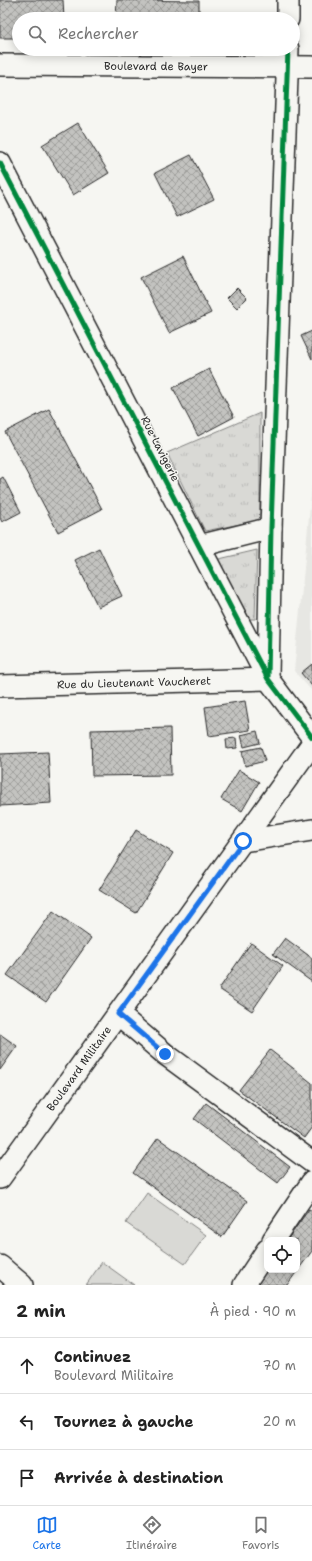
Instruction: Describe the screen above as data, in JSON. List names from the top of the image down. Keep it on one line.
{"streets":{"street":["Boulevard de Bayer","Rue Lavigerie","Rue du Lieutenant Vaucheret","Boulevard Militaire"]},"crossings":[["Rue Lavigerie","Rue du Lieutenant Vaucheret"]],"page":{"search":"Rechercher","heading":["2 min","À pied · 90 m"],"list":[["Continuez","Boulevard Militaire","70 m"],["Tournez à gauche","20 m"],"Arrivée à destination"],"nav":["Carte","Itinéraire","Favoris"]}}
